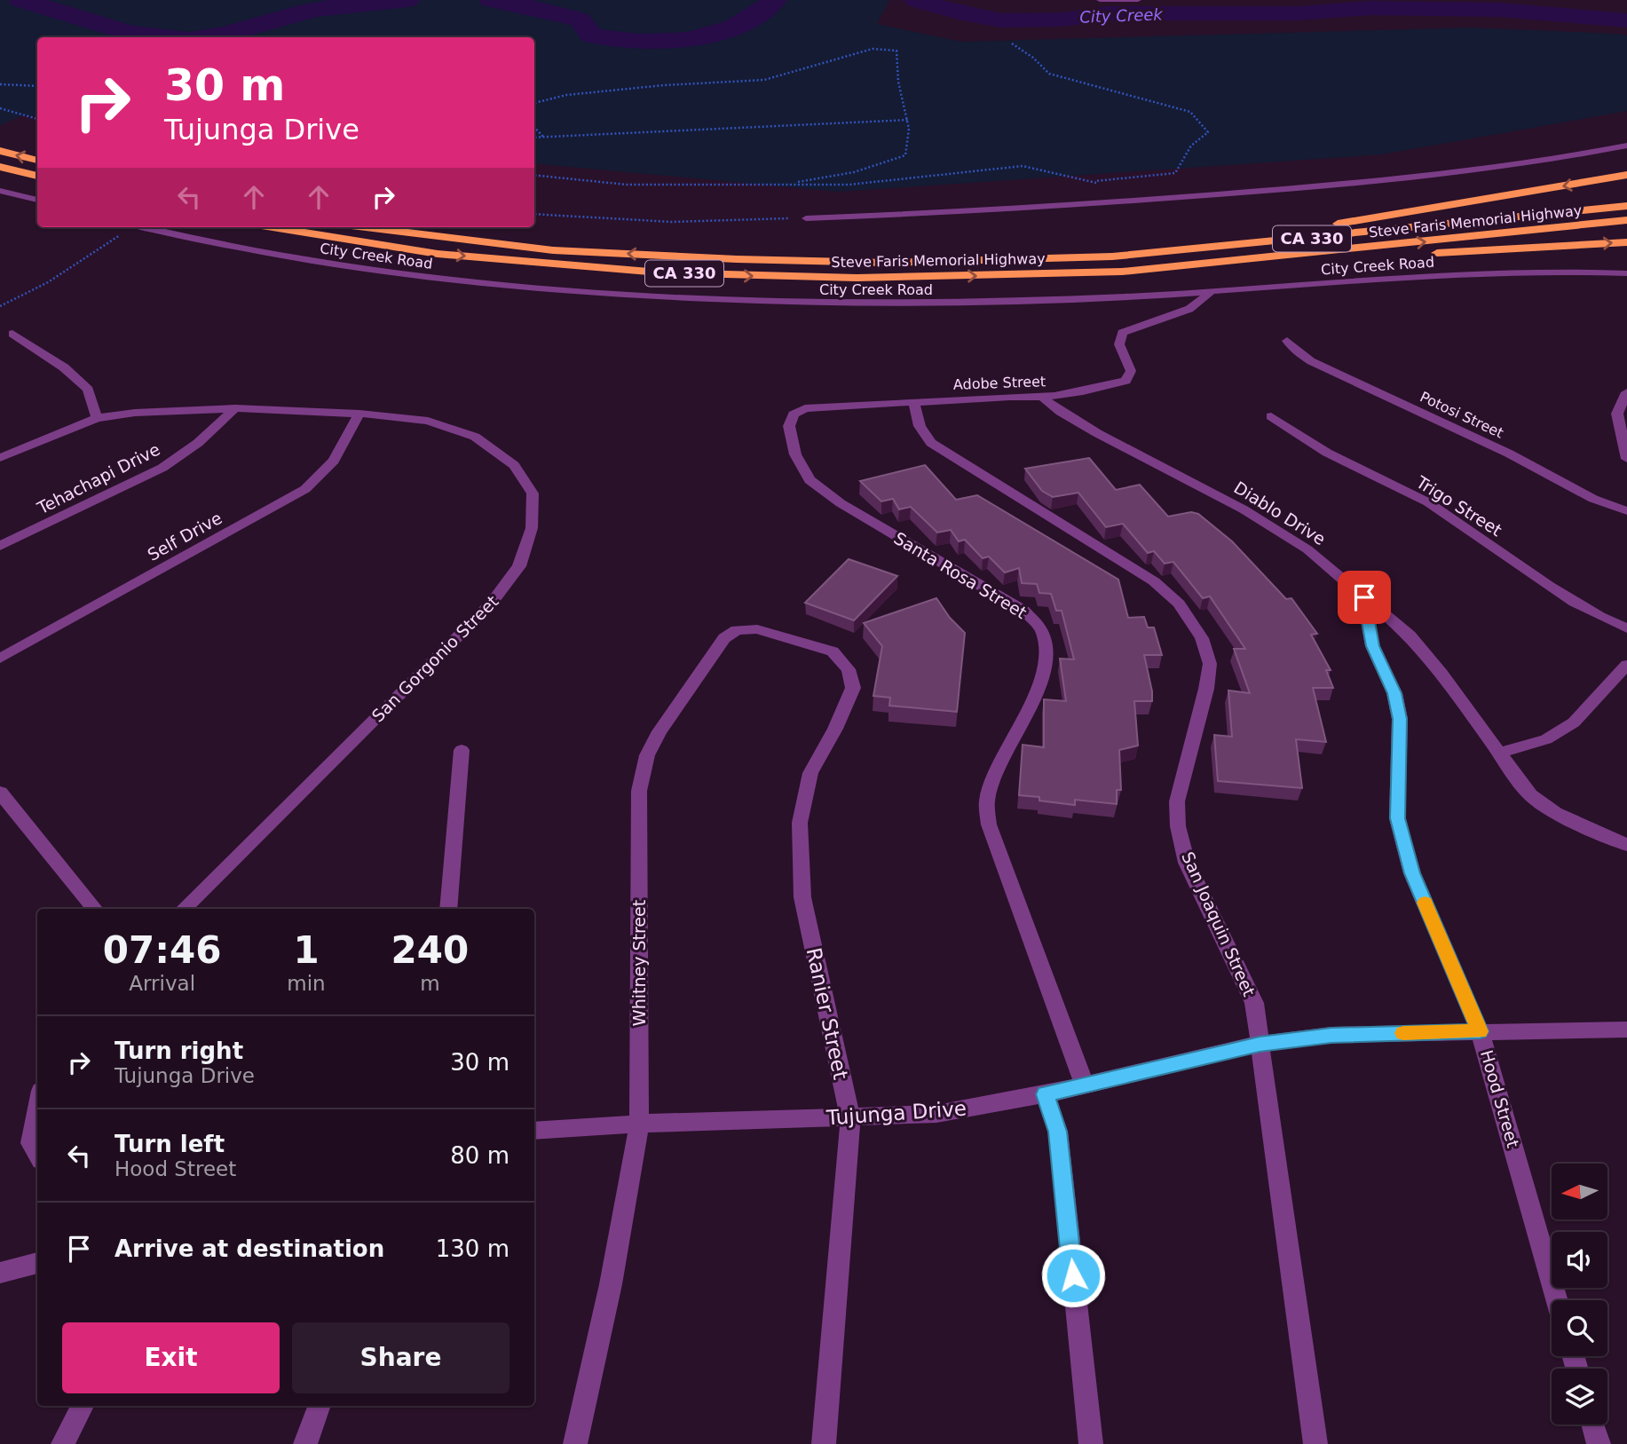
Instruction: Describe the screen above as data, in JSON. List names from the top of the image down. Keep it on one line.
{"streets":{"highway":["Steve Faris Memorial Highway","CA 330"],"street":["City Creek Road","Adobe Street","Potosi Street","Tehachapi Drive","Trigo Street","Diablo Drive","Self Drive","Santa Rosa Street","San Gorgonio Street","San Joaquin Street","Whitney Street","Ranier Street","Hood Street","Tujunga Drive"]},"crossings":[["City Creek Road","Adobe Street"],["Adobe Street","Diablo Drive"],["Adobe Street","Santa Rosa Street"],["Adobe Street","San Joaquin Street"],["Tehachapi Drive","San Gorgonio Street"],["Diablo Drive","Hood Street"],["Self Drive","San Gorgonio Street"],["Santa Rosa Street","Tujunga Drive"],["San Joaquin Street","Tujunga Drive"],["Whitney Street","Ranier Street"],["Whitney Street","Tujunga Drive"],["Ranier Street","Tujunga Drive"],["Hood Street","Tujunga Drive"]],"water":["City Creek"],"north":"left","page":{"turn":["30 m","Tujunga Drive"],"eta":["07:46","Arrival","1","min","240","m"],"list":[{"name":"Turn right","note":"Tujunga Drive","value":"30 m"},{"name":"Turn left","note":"Hood Street","value":"80 m"},{"name":"Arrive at destination","value":"130 m"}],"buttons":["Exit","Share"]}}
